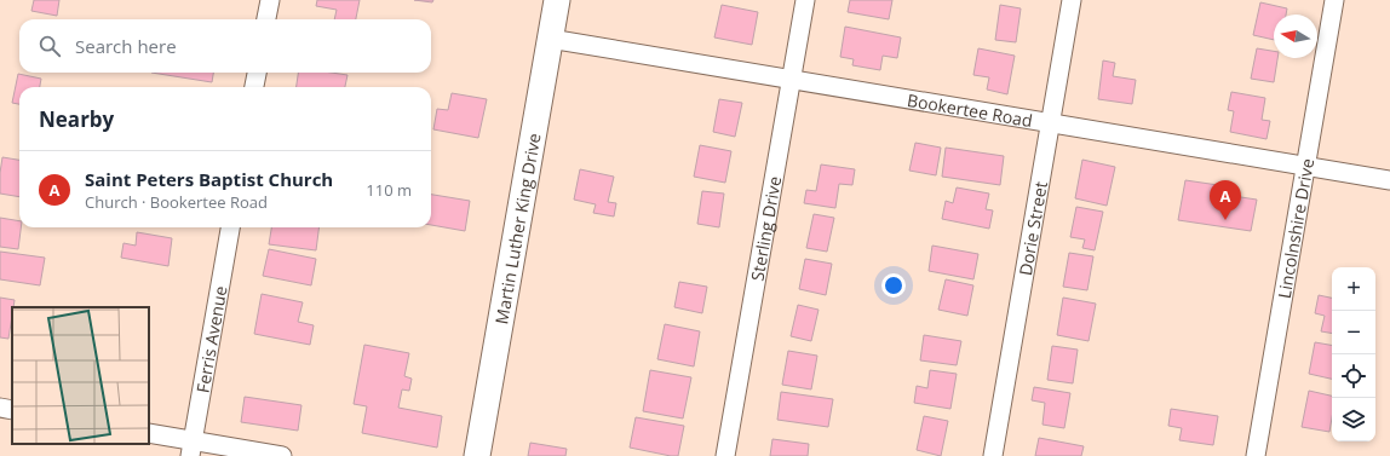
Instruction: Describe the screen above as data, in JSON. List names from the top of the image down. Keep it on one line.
{"streets":{"main road":["Martin Luther King Drive"],"street":["Bookertee Road","Sterling Drive","Dorie Street","Lincolnshire Drive","Ferris Avenue"]},"crossings":[["Bookertee Road","Martin Luther King Drive"],["Bookertee Road","Sterling Drive"],["Bookertee Road","Dorie Street"],["Bookertee Road","Lincolnshire Drive"]],"north":"left","page":{"search":"Search here","heading":"Nearby","list":[{"mark":"A","name":"Saint Peters Baptist Church","note":"Church · Bookertee Road","value":"110 m"}],"pins":"A","map_buttons":["+","−"]}}
